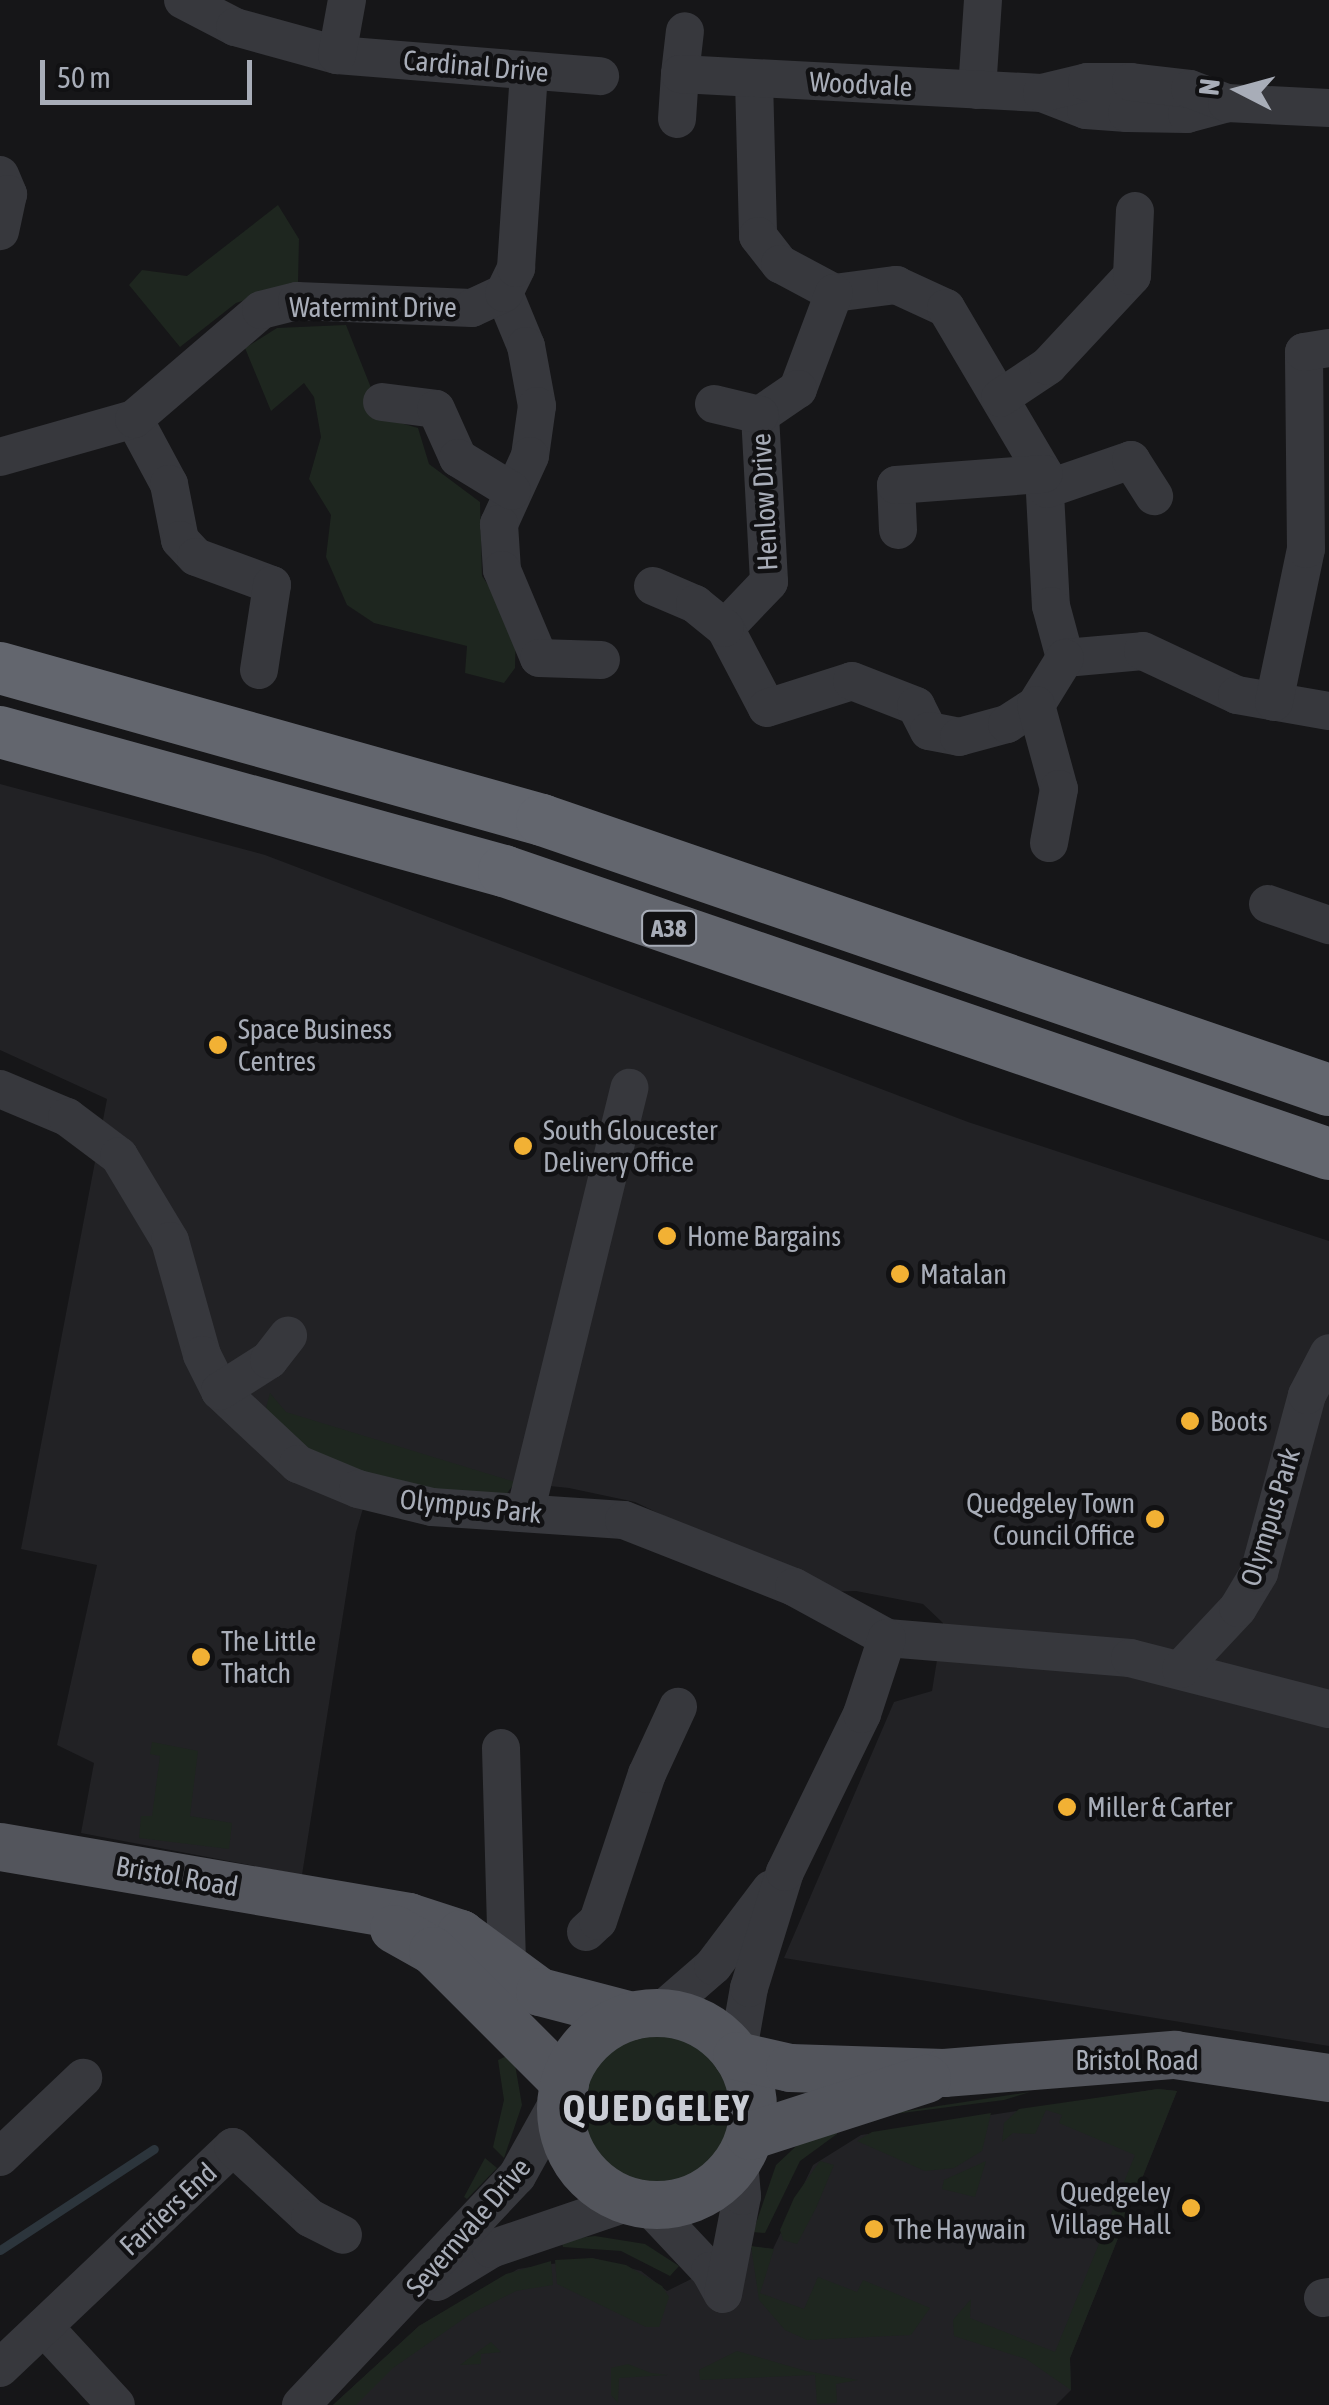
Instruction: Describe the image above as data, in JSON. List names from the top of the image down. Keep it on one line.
{"streets":{"highway":["A38"],"main road":["Bristol Road"],"street":["Cardinal Drive","Woodvale","Watermint Drive","Henlow Drive","Olympus Park","Farriers End","Severnvale Drive"]},"crossings":[["Bristol Road","Severnvale Drive"]],"districts":["QUEDGELEY"],"places":["Space Business Centres","South Gloucester Delivery Office","Home Bargains","Matalan","Boots","Quedgeley Town Council Office","The Little Thatch","Miller & Carter","Quedgeley Village Hall","The Haywain"],"scale_bar":"50 m","north":"left"}
